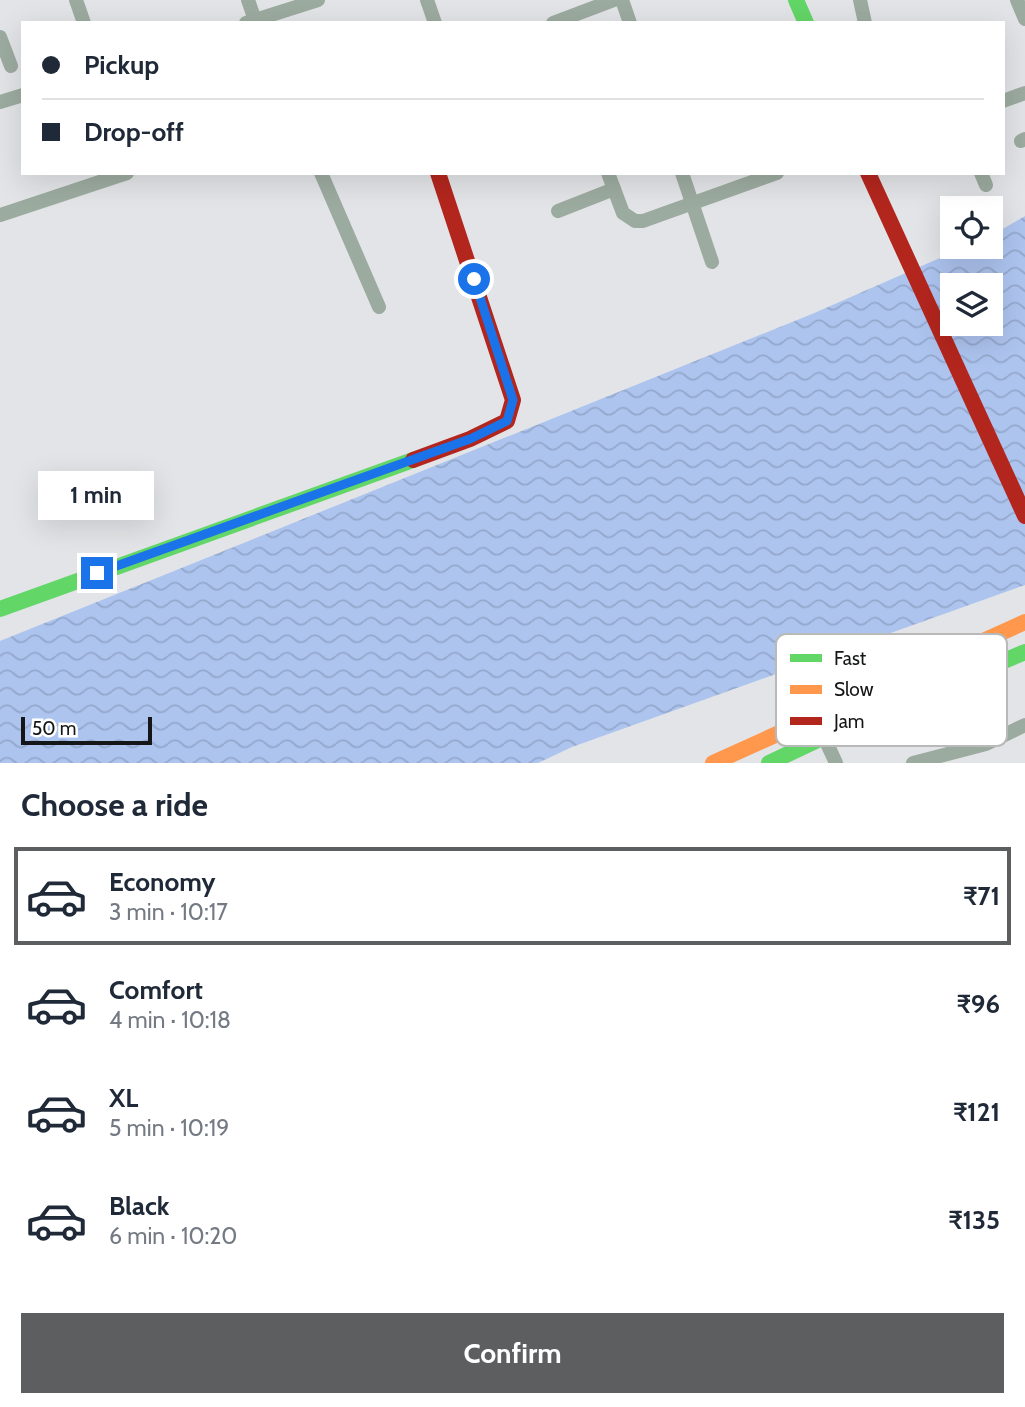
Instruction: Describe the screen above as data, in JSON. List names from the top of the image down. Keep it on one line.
{"legend":["Fast","Slow","Jam"],"scale_bar":"50 m","page":{"banner":["Pickup","Drop-off"],"bubble":"1 min","scale":"50 m","heading":"Choose a ride","list":[{"name":"Economy","note":"3 min · 10:17","value":"₹71"},{"name":"Comfort","note":"4 min · 10:18","value":"₹96"},{"name":"XL","note":"5 min · 10:19","value":"₹121"},{"name":"Black","note":"6 min · 10:20","value":"₹135"}],"buttons":"Confirm"}}
